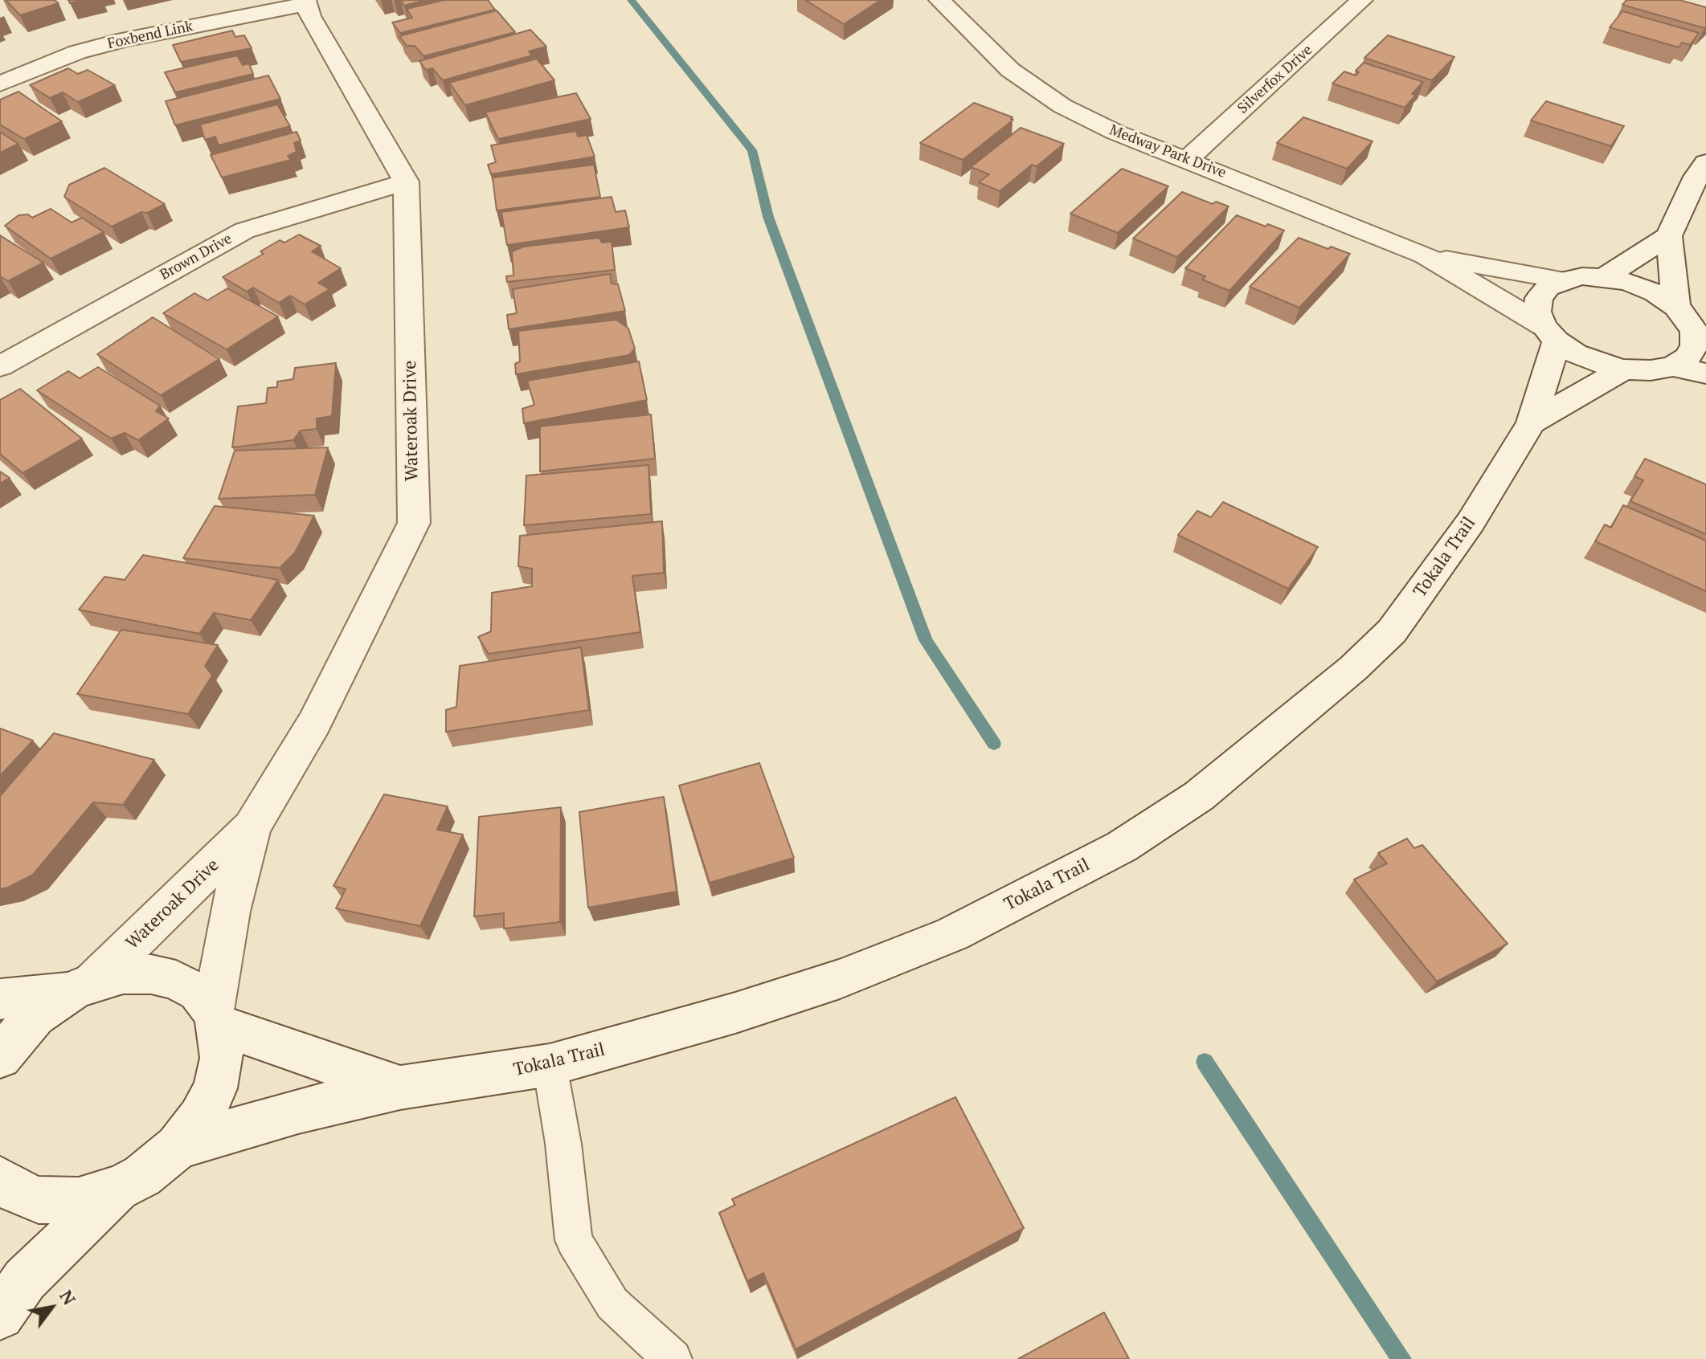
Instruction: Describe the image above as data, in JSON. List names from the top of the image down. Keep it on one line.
{"streets":{"street":["Foxbend Link","Silverfox Drive","Medway Park Drive","Brown Drive","Wateroak Drive","Tokala Trail"]},"crossings":[["Foxbend Link","Wateroak Drive"],["Silverfox Drive","Medway Park Drive"],["Medway Park Drive","Tokala Trail"],["Brown Drive","Wateroak Drive"],["Wateroak Drive","Tokala Trail"]],"north":"top right"}
